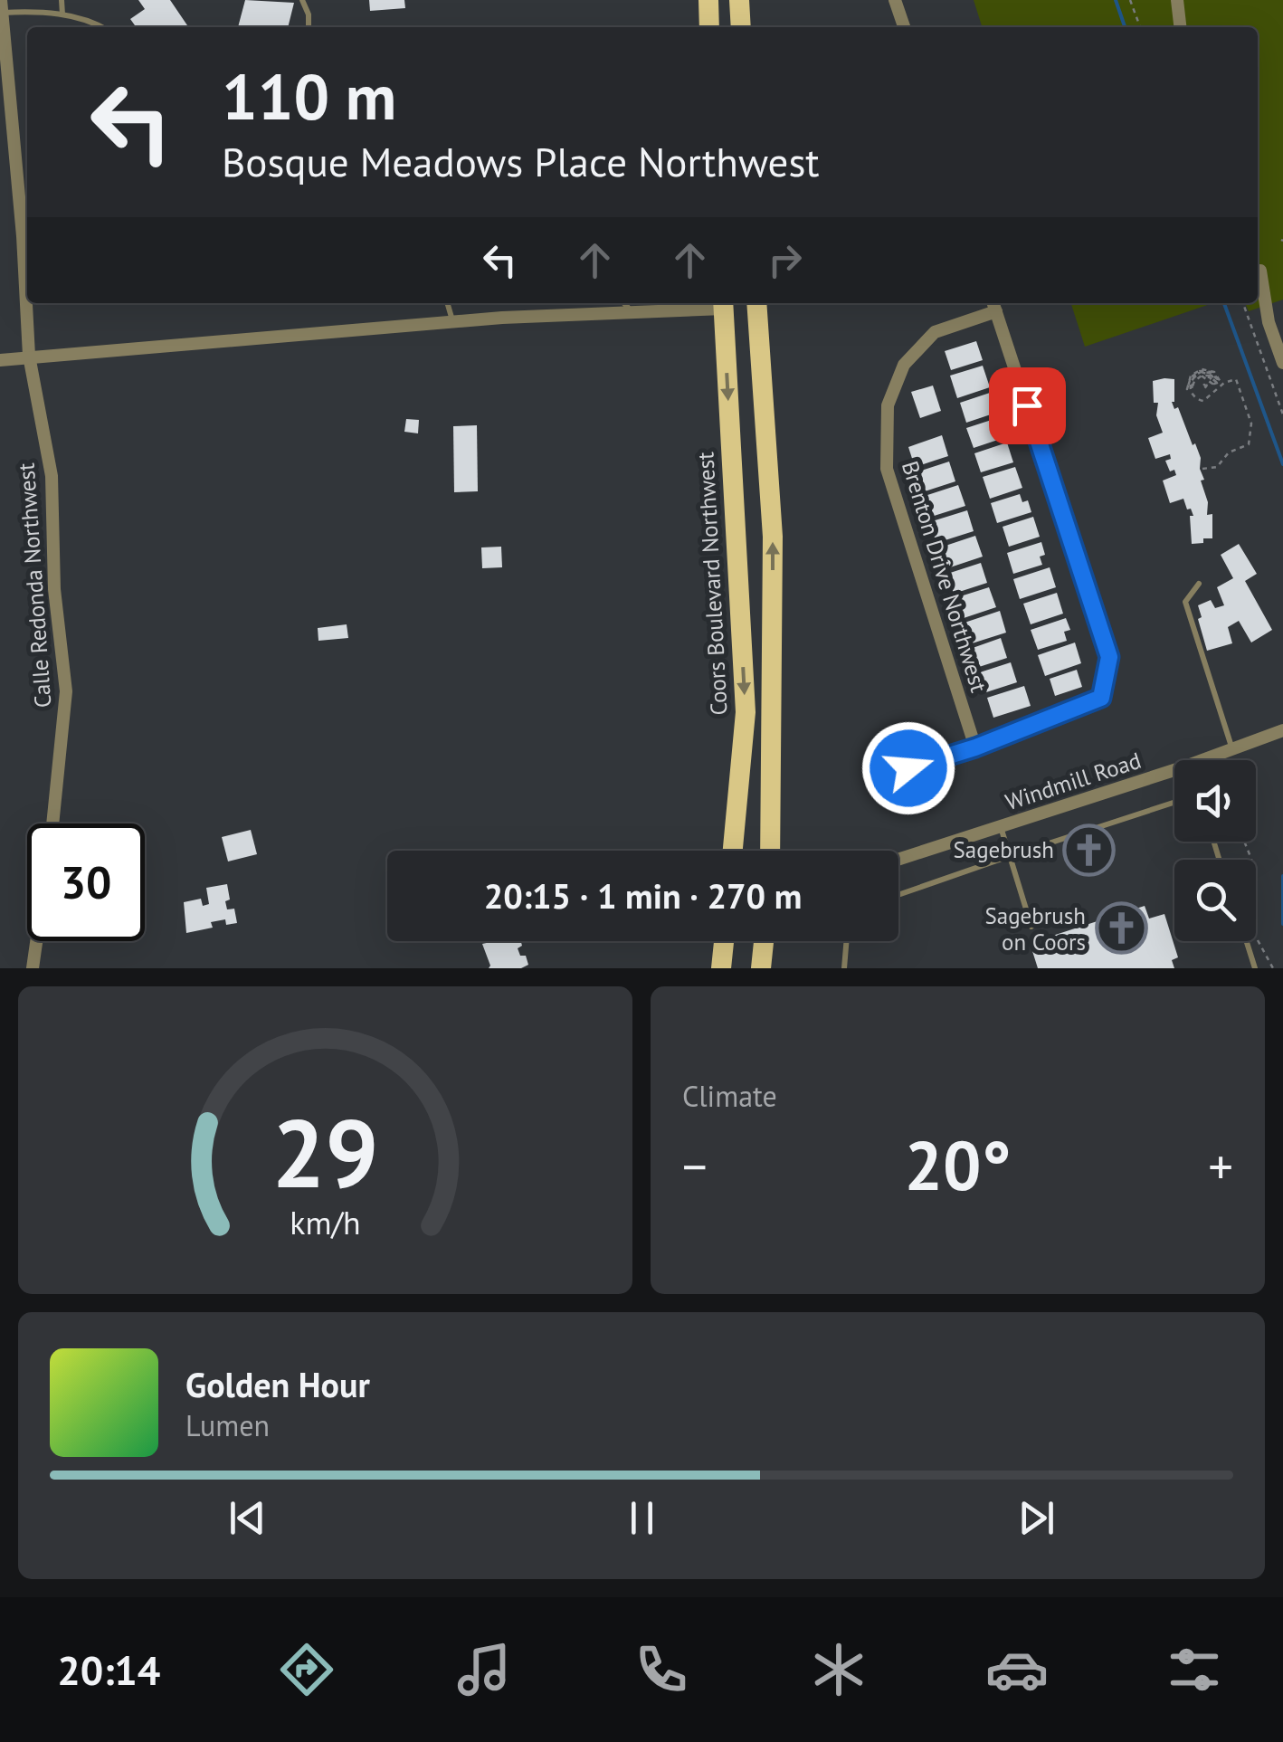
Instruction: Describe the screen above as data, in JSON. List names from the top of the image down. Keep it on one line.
{"streets":{"main road":["Coors Boulevard Northwest"],"street":["Brenton Drive Northwest","Calle Redonda Northwest","Windmill Road"]},"places":{"church":["Sagebrush","Sagebrush on Coors"]},"page":{"turn":["110 m","Bosque Meadows Place Northwest"],"limit":"30","trip":"20:15 · 1 min · 270 m","tile":"Climate","heat":["−","20°","+"],"song":["Golden Hour","Lumen"],"tabs":"20:14","gauge":["29","km/h"]}}
